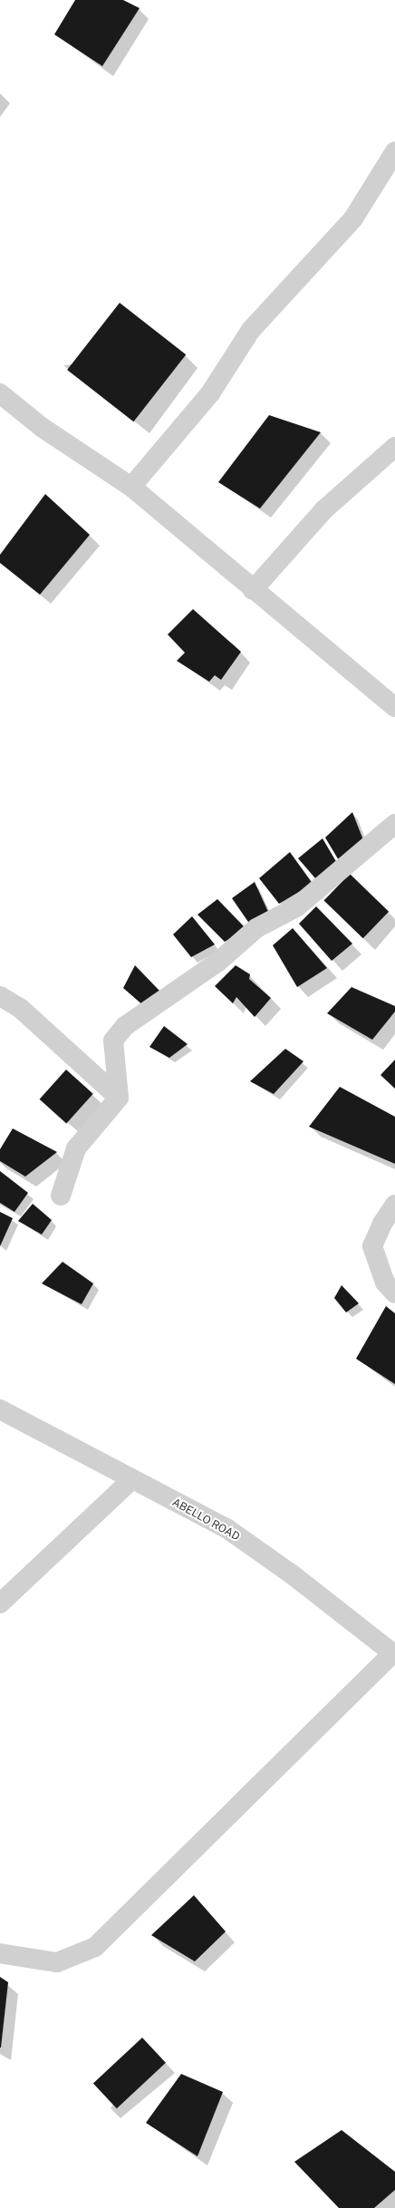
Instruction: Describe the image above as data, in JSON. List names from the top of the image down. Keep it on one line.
{"streets":{"street":["ABELLO ROAD"]}}
